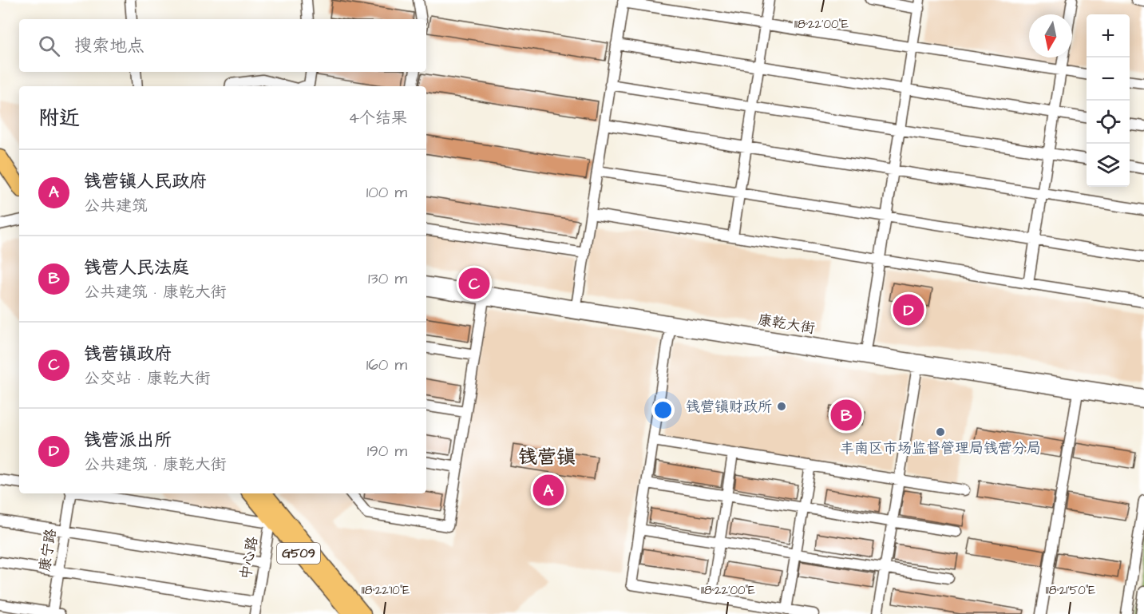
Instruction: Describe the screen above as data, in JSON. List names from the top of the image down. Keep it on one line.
{"streets":{"highway":["G509"],"street":["康乾大街","康宁路","中心路"]},"crossings":[["G509","中心路"]],"districts":["钱营镇"],"places":["钱营镇财政所","丰南区市场监督管理局钱营分局"],"north":"bottom","page":{"map_buttons":["+","−"],"search":"搜索地点","heading":["附近","4个结果"],"list":[{"mark":"A","name":"钱营镇人民政府","note":"公共建筑","value":"100 m"},{"mark":"B","name":"钱营人民法庭","note":"公共建筑 · 康乾大街","value":"130 m"},{"mark":"C","name":"钱营镇政府","note":"公交站 · 康乾大街","value":"160 m"},{"mark":"D","name":"钱营派出所","note":"公共建筑 · 康乾大街","value":"190 m"}],"pins":["C","D","B","A"]},"coordinates":["118°22'00\"E","118°22'10\"E","118°21'50\"E"]}
